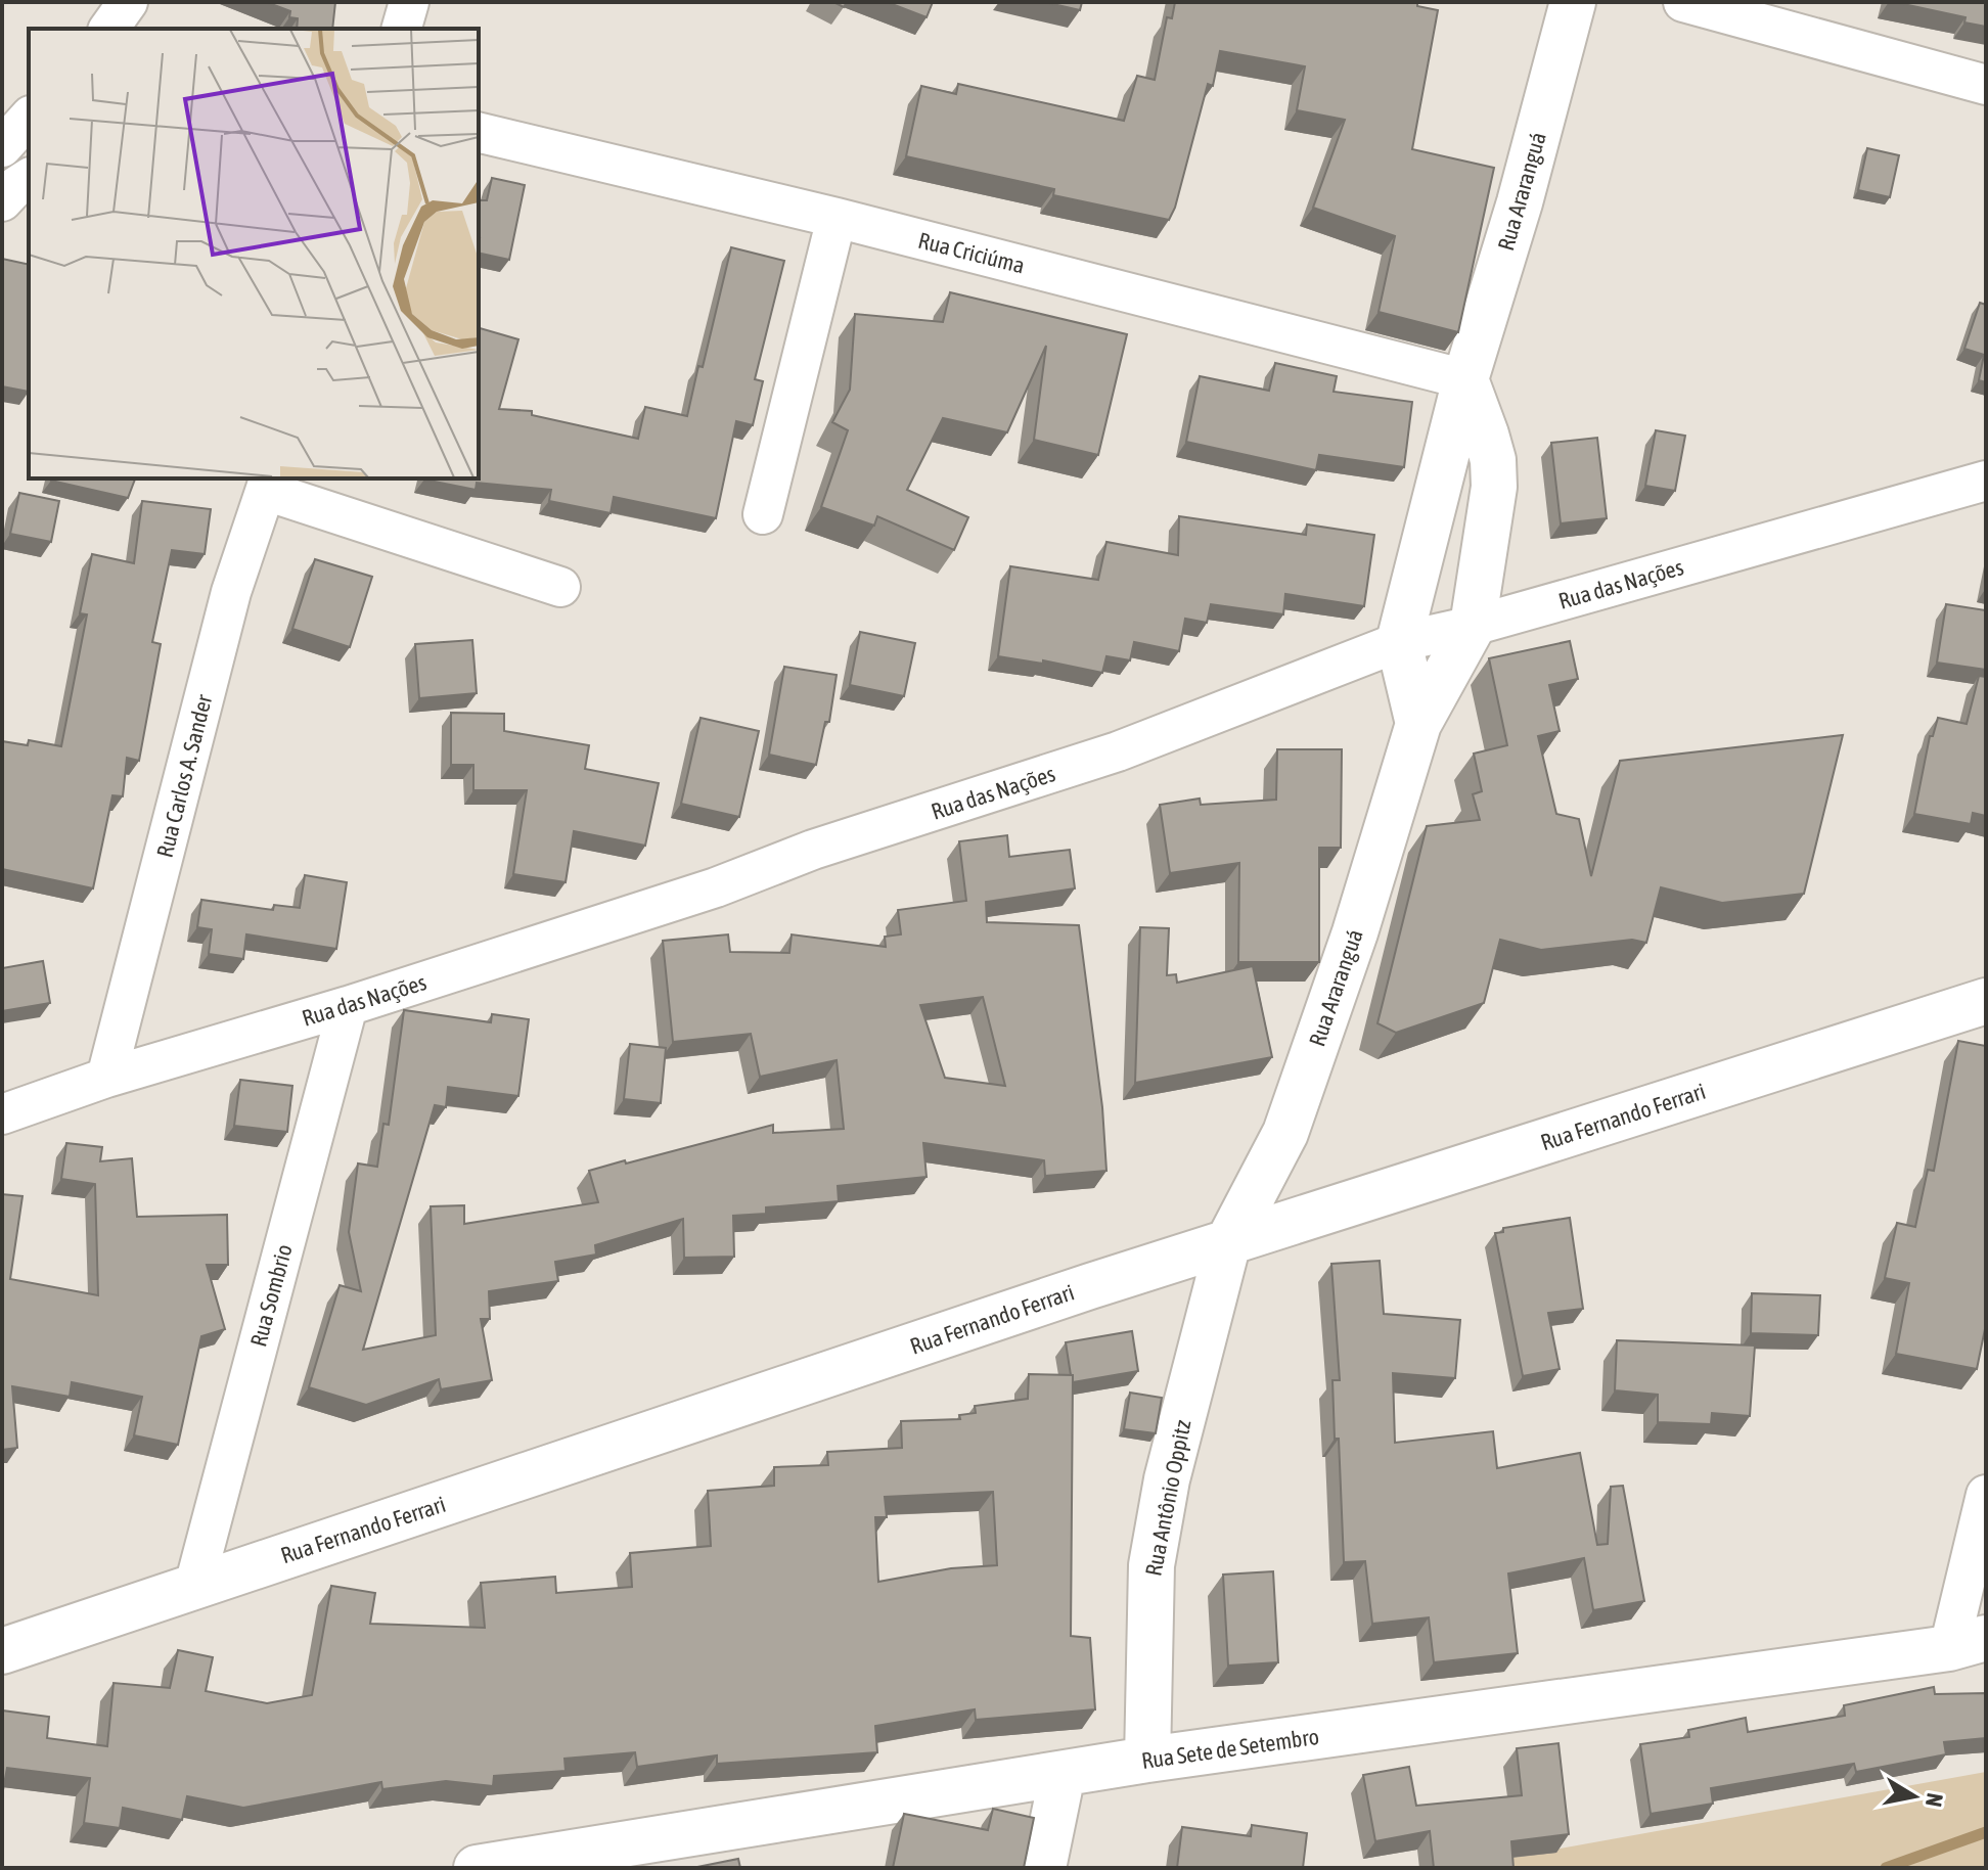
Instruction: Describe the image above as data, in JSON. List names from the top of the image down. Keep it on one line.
{"streets":{"main road":["Rua Araranguá","Rua Fernando Ferrari","Rua Antônio Oppitz","Rua Sete de Setembro"],"street":["Rua Criciúma","Rua das Nações","Rua Carlos A. Sander","Rua Sombrio"]},"crossings":[["Rua Araranguá","Rua Criciúma"],["Rua Araranguá","Rua das Nações"],["Rua Araranguá","Rua Fernando Ferrari"],["Rua Araranguá","Rua Antônio Oppitz"],["Rua das Nações","Rua Carlos A. Sander"],["Rua das Nações","Rua Sombrio"],["Rua Fernando Ferrari","Rua Sombrio"],["Rua Fernando Ferrari","Rua Antônio Oppitz"],["Rua Antônio Oppitz","Rua Sete de Setembro"]],"north":"right"}
